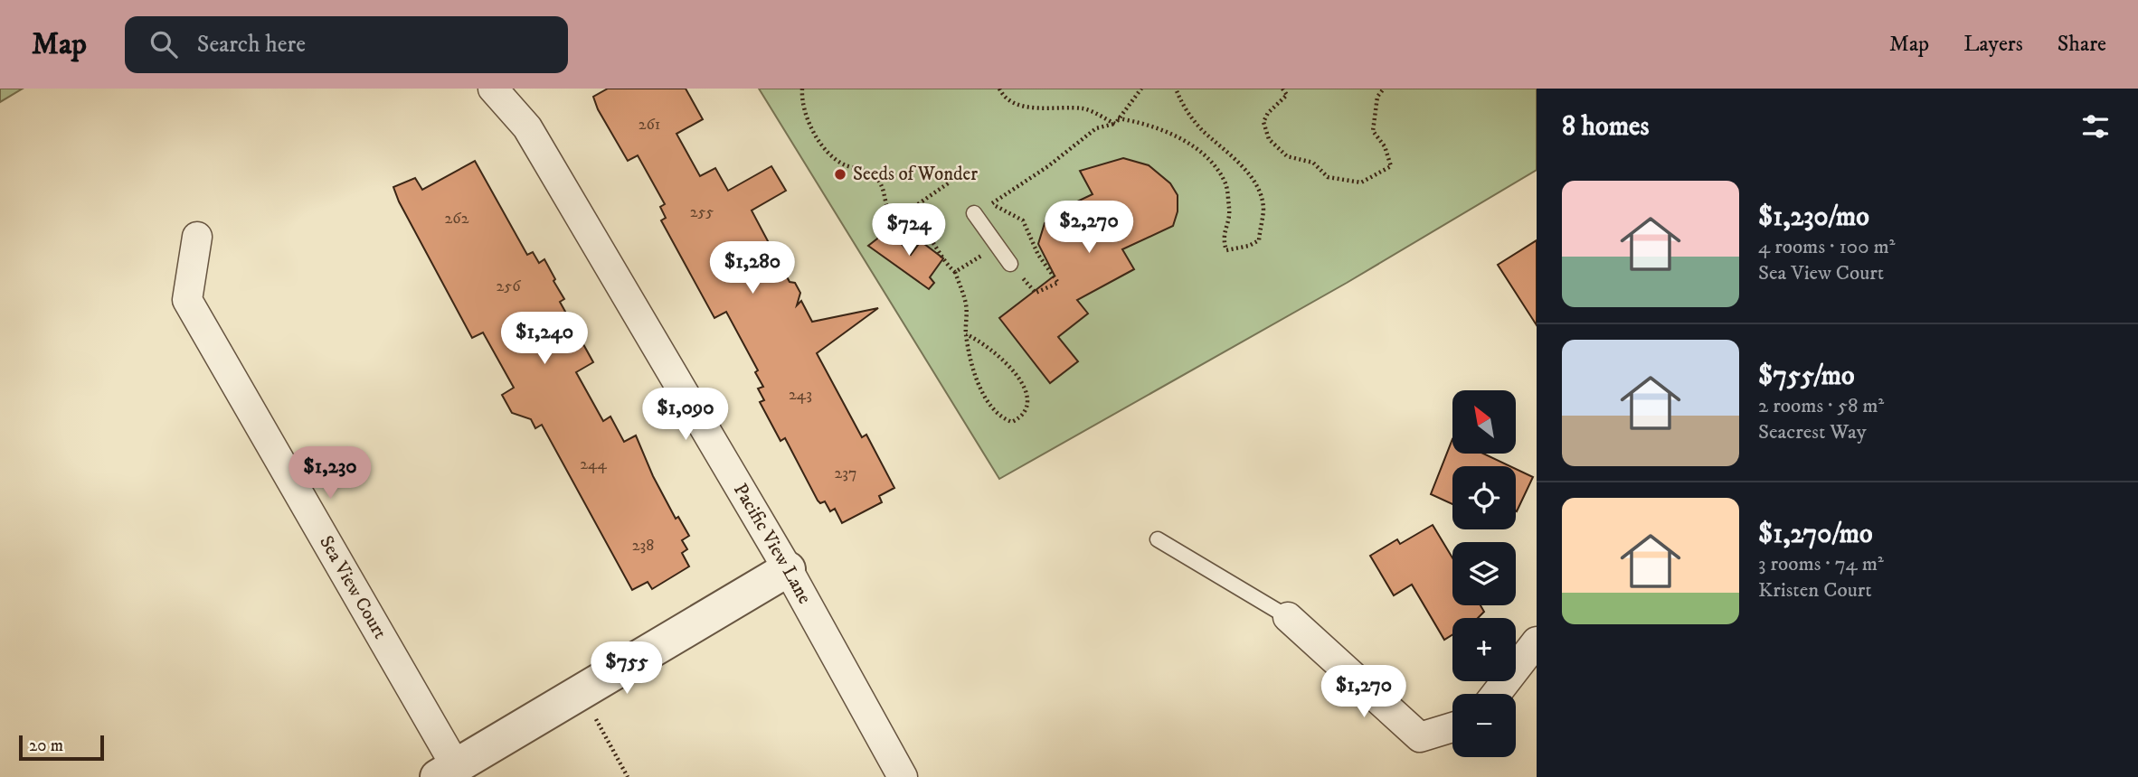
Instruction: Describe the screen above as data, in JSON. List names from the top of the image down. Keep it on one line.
{"streets":{"street":["Pacific View Lane","Sea View Court"]},"places":["Seeds of Wonder"],"house_numbers":["261","255","262","256","243","244","237","238"],"scale_bar":"20 m","north":"top left","page":{"header":"Map","search":"Search here","nav":["Map","Layers","Share"],"heading":"8 homes","list":[{"name":"$1,230/mo","note":"4 rooms · 100 m² · Sea View Court"},{"name":"$755/mo","note":"2 rooms · 58 m² · Seacrest Way"},{"name":"$1,270/mo","note":"3 rooms · 74 m² · Kristen Court"}],"price":["$2,270","$724","$1,280","$1,240","$1,090","$1,230","$755","$1,270"],"map_buttons":["+","−"],"scale":"20 m"}}
